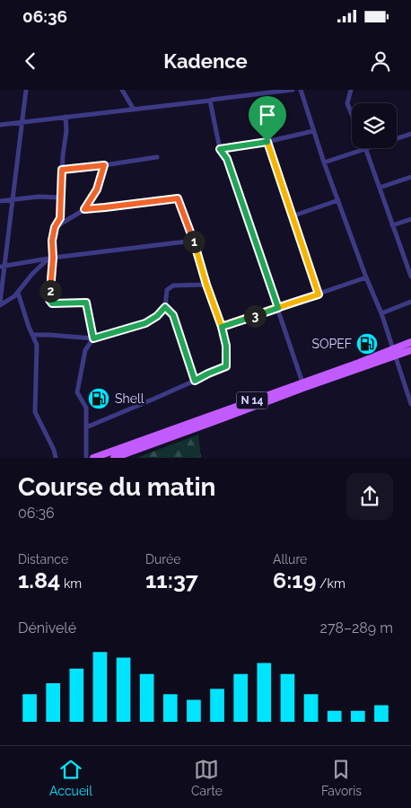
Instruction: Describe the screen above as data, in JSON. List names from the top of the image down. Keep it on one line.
{"streets":{"main road":["N 14"]},"places":{"fuel station":["SOPEF","Shell"]},"page":{"status":"06:36","header":"Kadence","pins":["1","2","3"],"heading":["Course du matin","06:36"],"stats":[["Distance","1.84 km"],["Durée","11:37"],["Allure","6:19 /km"]],"chart":["Dénivelé","278–289 m"],"tabs":["Accueil","Carte","Favoris"]}}
